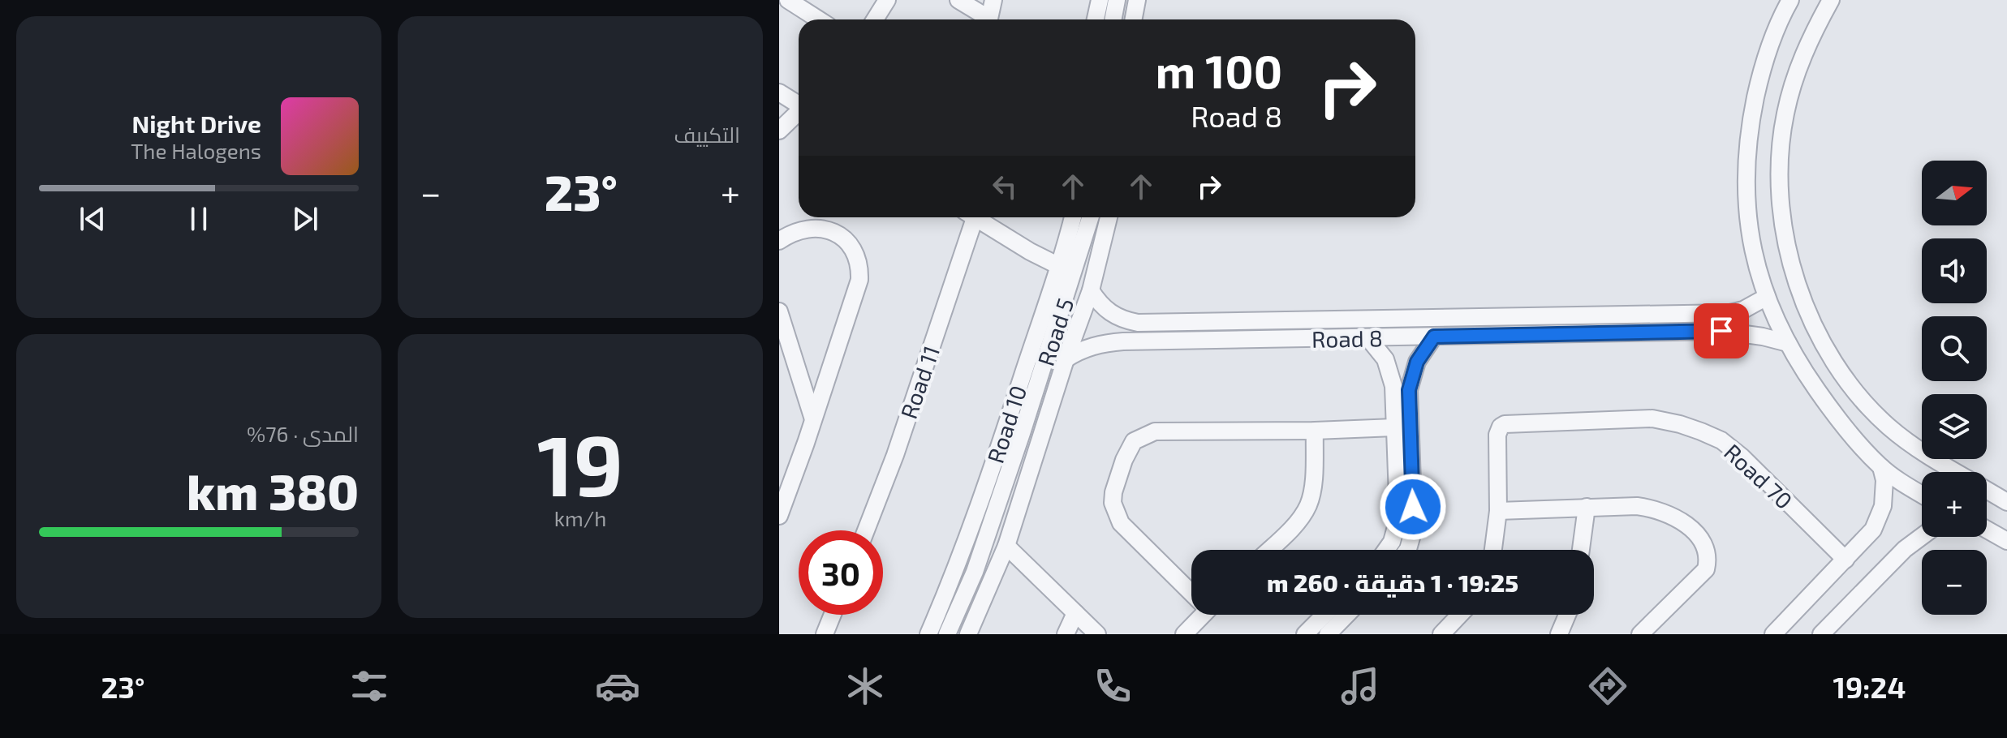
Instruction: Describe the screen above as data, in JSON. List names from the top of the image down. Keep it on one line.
{"streets":{"street":["Road 5","Road 8","Road 11","Road 10","Road 70"]},"crossings":[["Road 5","Road 8"]],"north":"right","page":{"tile":["التكييف",["19","km/h"],["المدى · 76%","380 km"]],"turn":["100 m","Road 8"],"song":["Night Drive","The Halogens"],"map_buttons":["+","−"],"heat":["−","23°","+"],"limit":"30","trip":"19:25 · 1 دقيقة · 260 m","tabs":["19:24","23°"]}}
